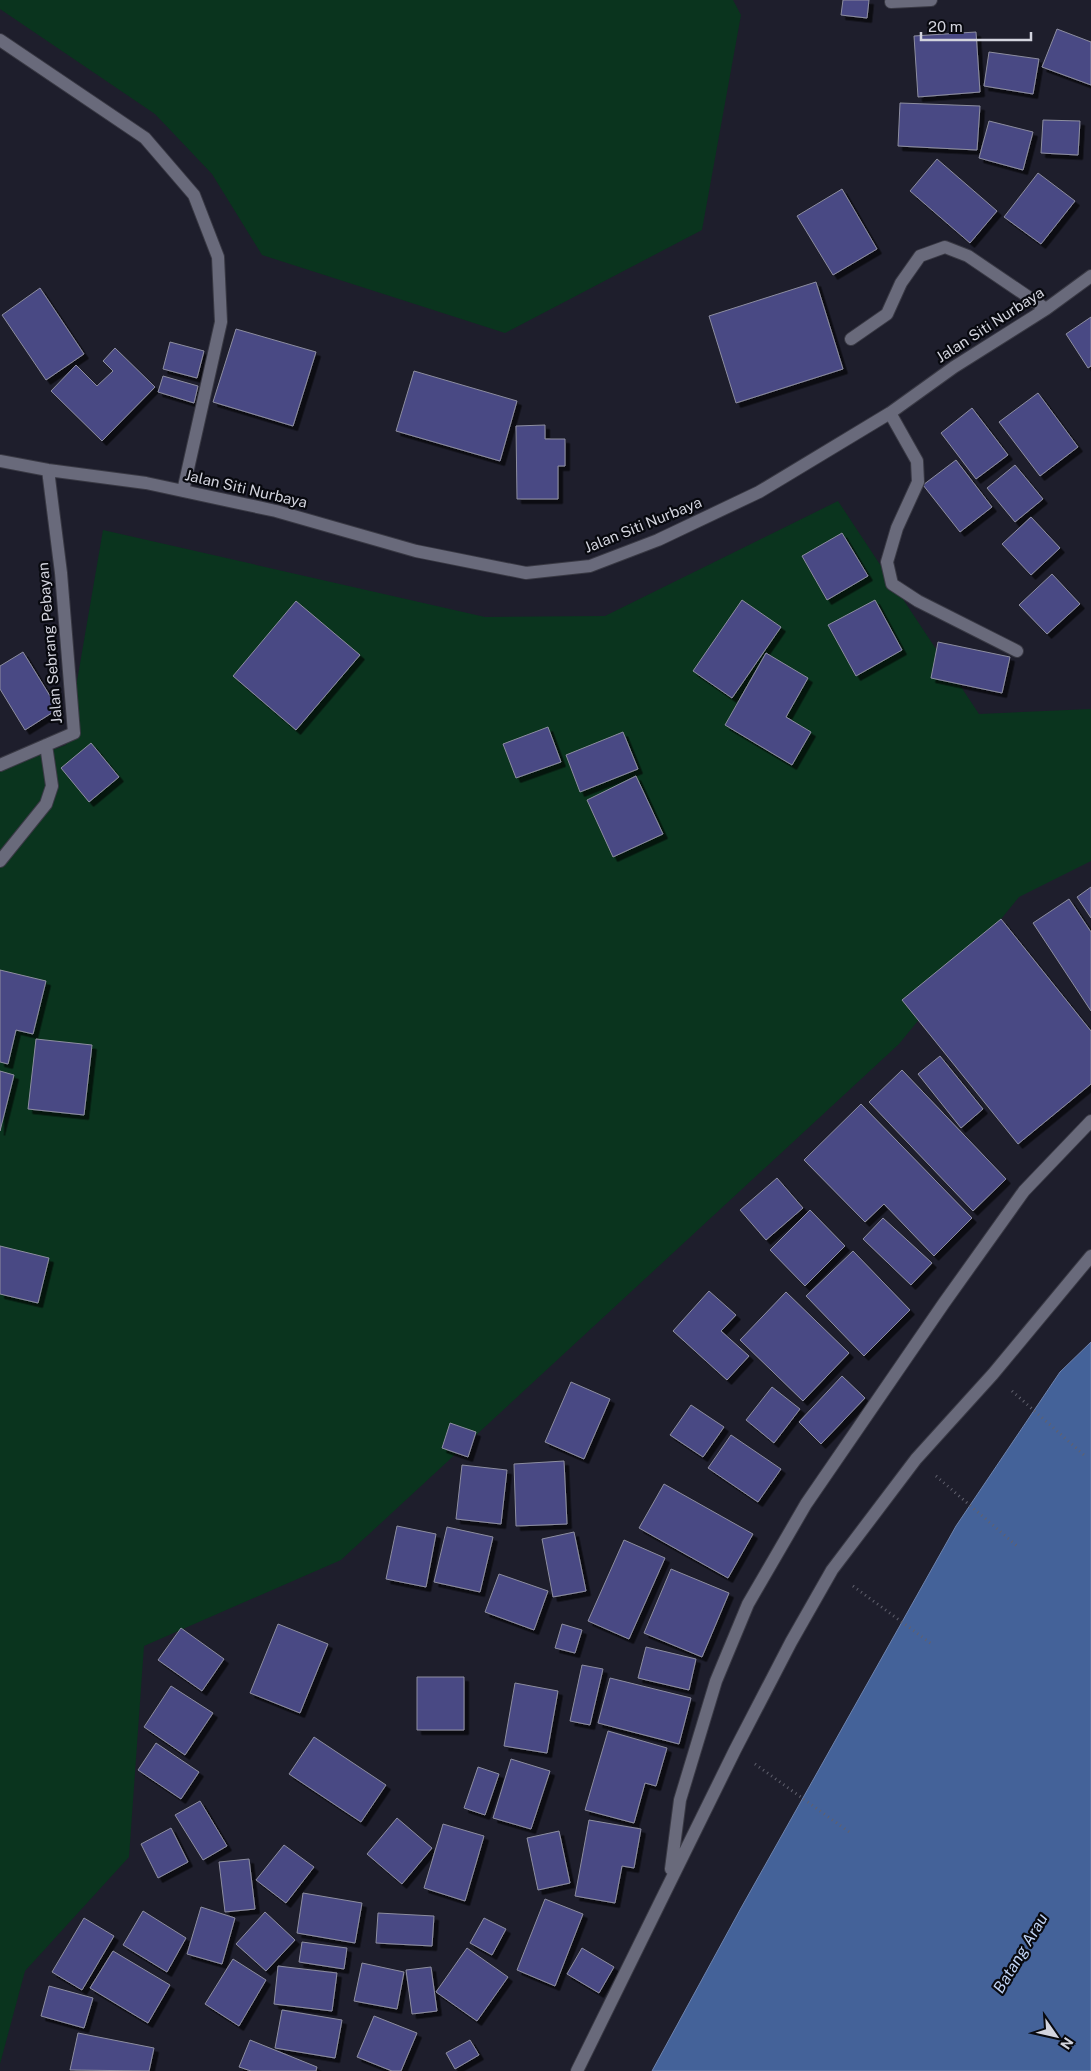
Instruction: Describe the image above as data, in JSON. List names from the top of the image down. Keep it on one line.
{"streets":{"street":["Jalan Siti Nurbaya","Jalan Sebrang Pebayan"]},"crossings":[["Jalan Siti Nurbaya","Jalan Sebrang Pebayan"]],"water":["Batang Arau"],"scale_bar":"20 m","north":"bottom right"}
